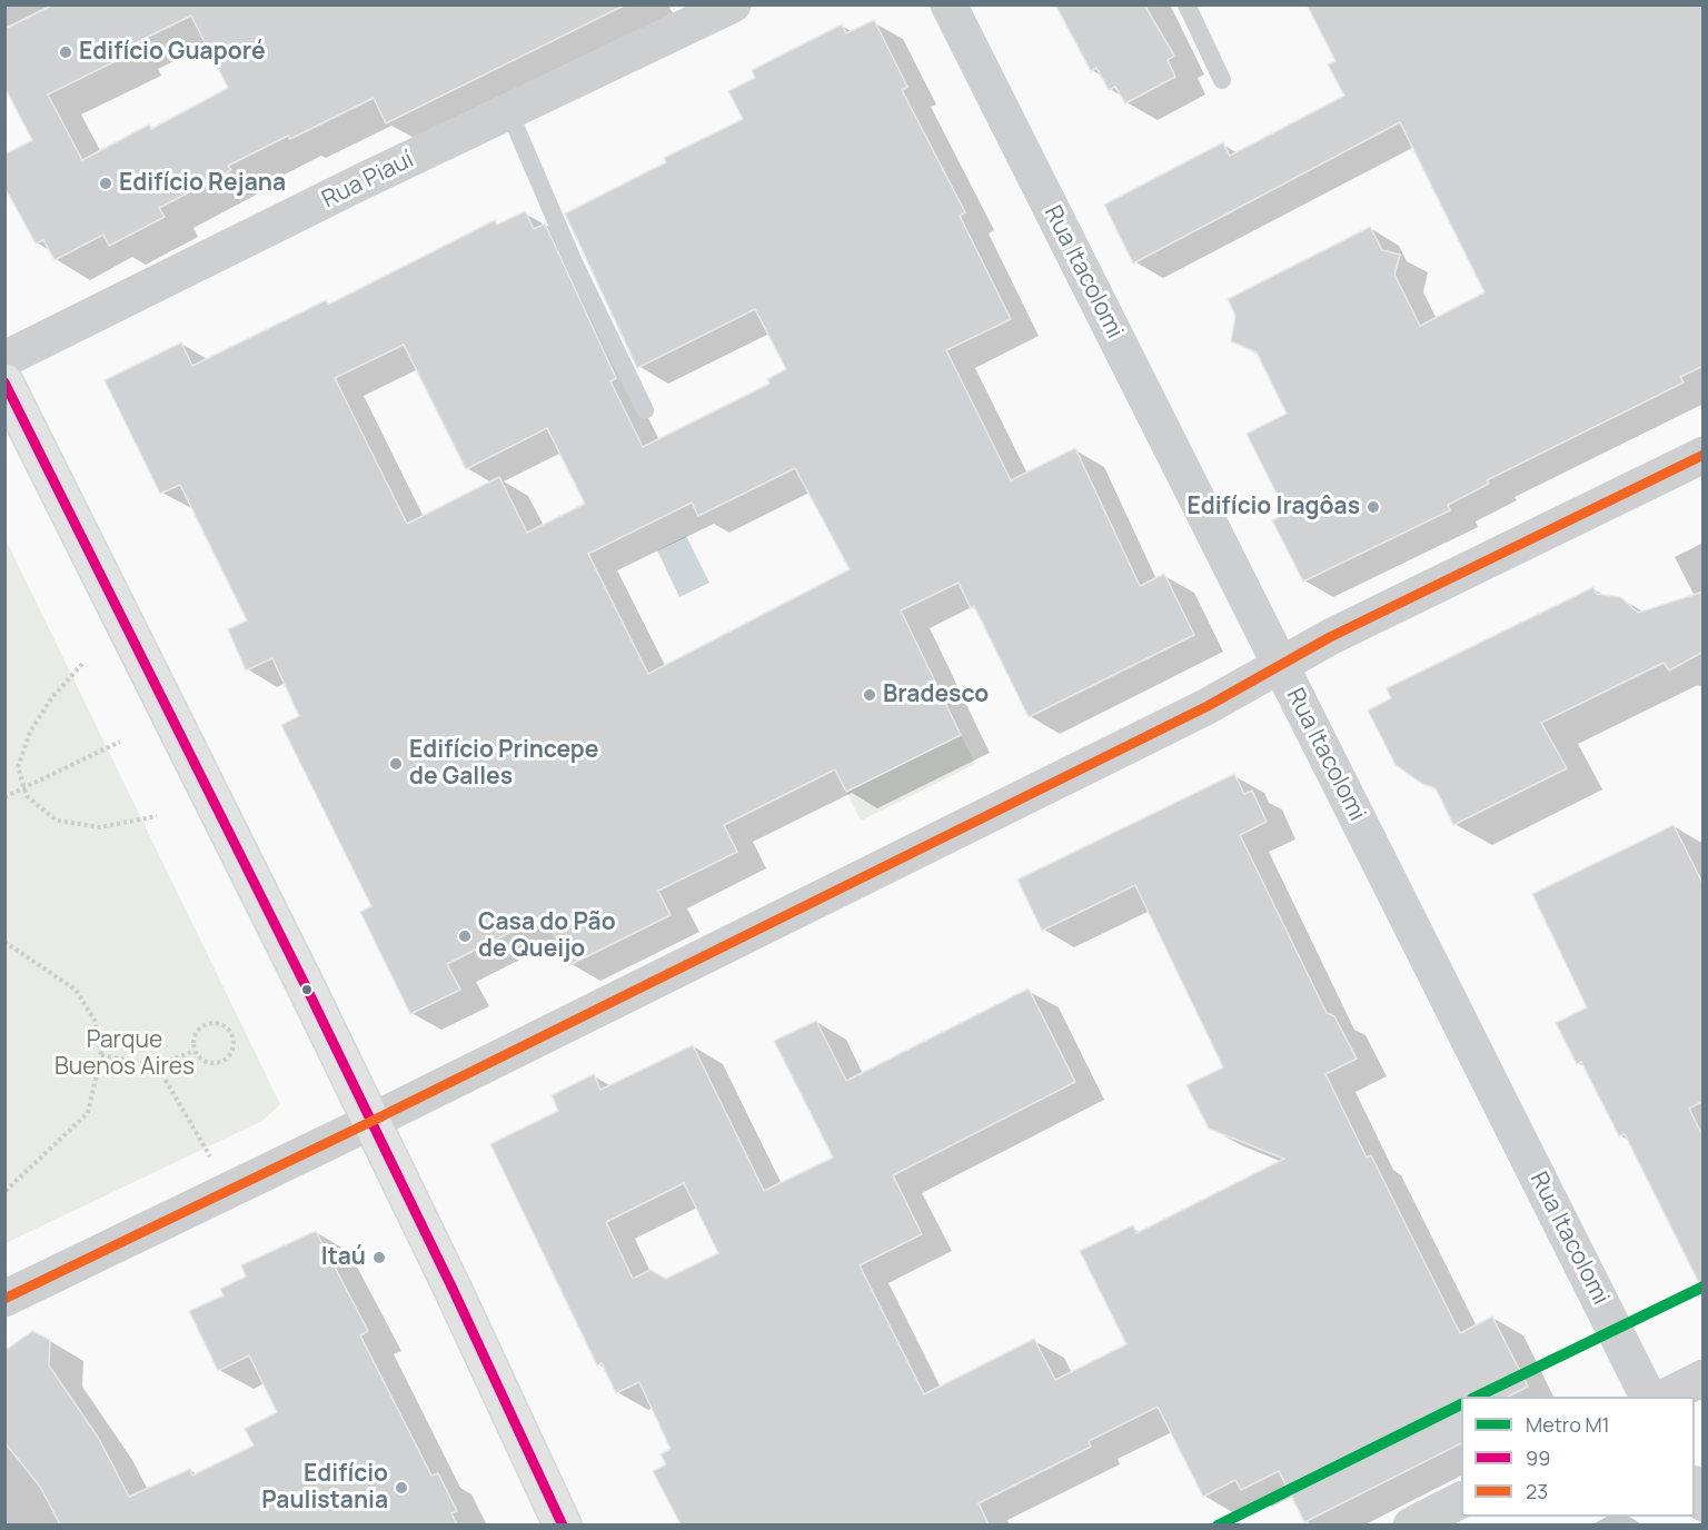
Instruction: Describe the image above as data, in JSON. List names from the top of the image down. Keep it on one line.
{"streets":{"street":["Rua Piauí","Rua Itacolomi"]},"parks":["Parque Buenos Aires"],"places":["Edifício Guaporé","Edifício Rejana","Edifício Iragôas","Bradesco","Edifício Princepe de Galles","Casa do Pão de Queijo","Itaú","Edifício Paulistania"],"lines":["transit line 99","transit line 23","metro line M1"],"legend":["Metro M1","99","23"]}
